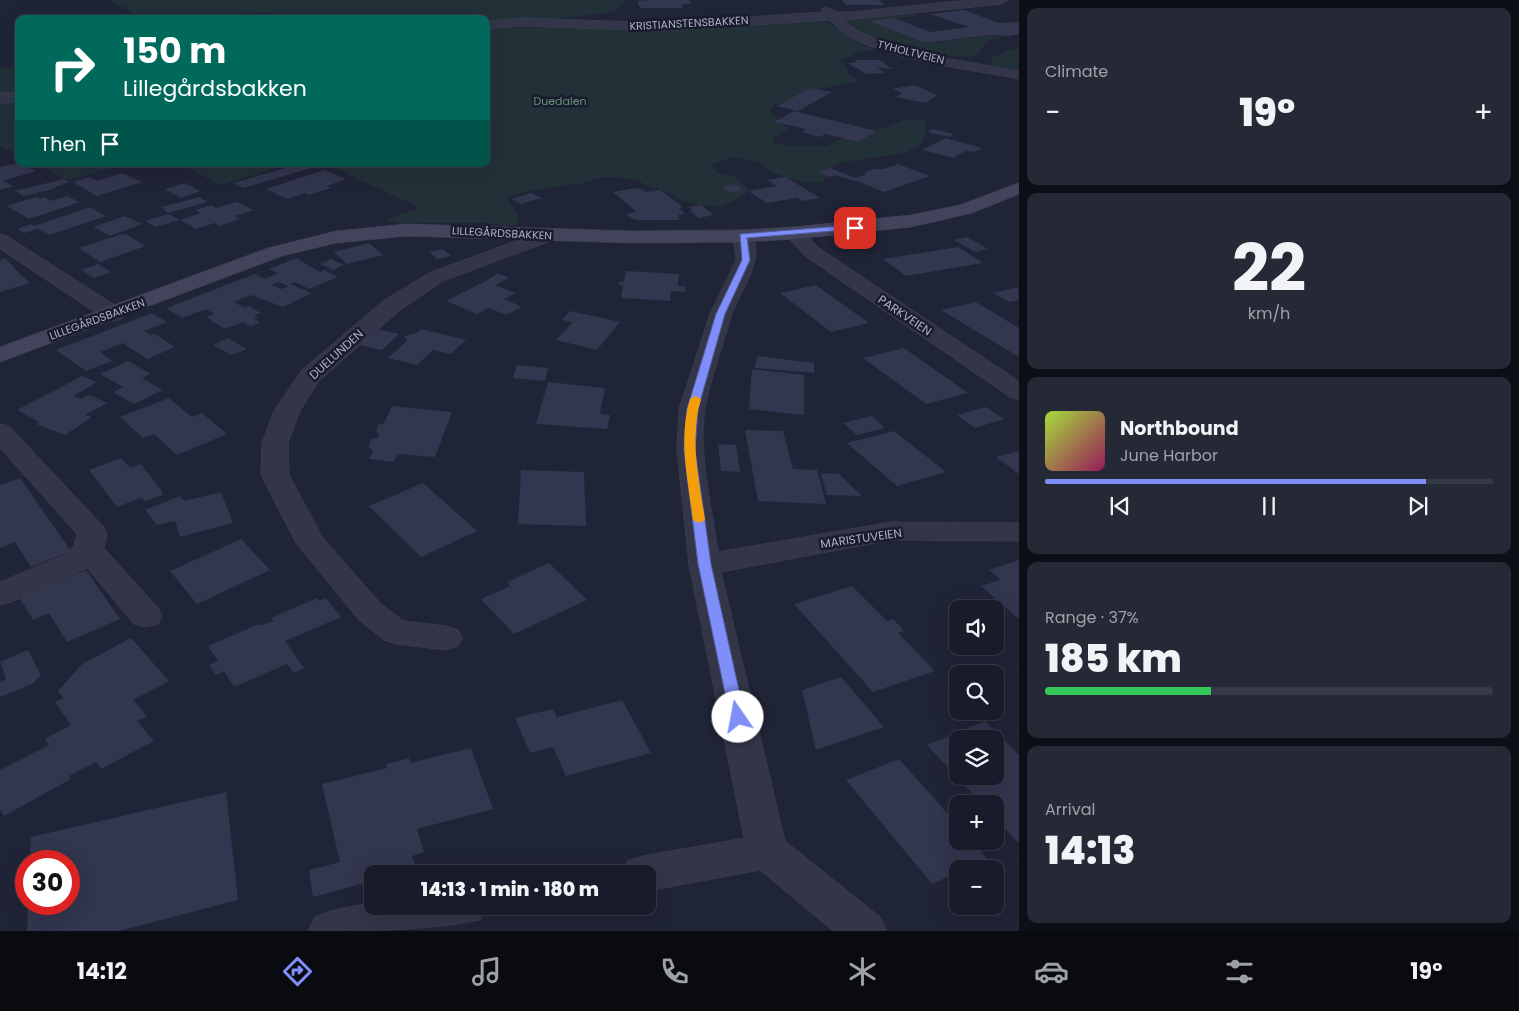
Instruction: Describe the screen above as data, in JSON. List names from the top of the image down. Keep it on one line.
{"streets":{"street":["KRISTIANSTENSBAKKEN","TYHOLTVEIEN","LILLEGÅRDSBAKKEN","PARKVEIEN","DUELUNDEN","MARISTUVEIEN"]},"crossings":[["KRISTIANSTENSBAKKEN","TYHOLTVEIEN"],["LILLEGÅRDSBAKKEN","PARKVEIEN"],["LILLEGÅRDSBAKKEN","DUELUNDEN"]],"parks":["Duedalen"],"page":{"tile":["Climate",["22","km/h"],["Range · 37%","185 km"],["Arrival","14:13"]],"turn":["150 m","Lillegårdsbakken"],"heat":["−","19°","+"],"then":"Then","song":["Northbound","June Harbor"],"map_buttons":["+","−"],"limit":"30","trip":"14:13 · 1 min · 180 m","tabs":["14:12","19°"]}}
